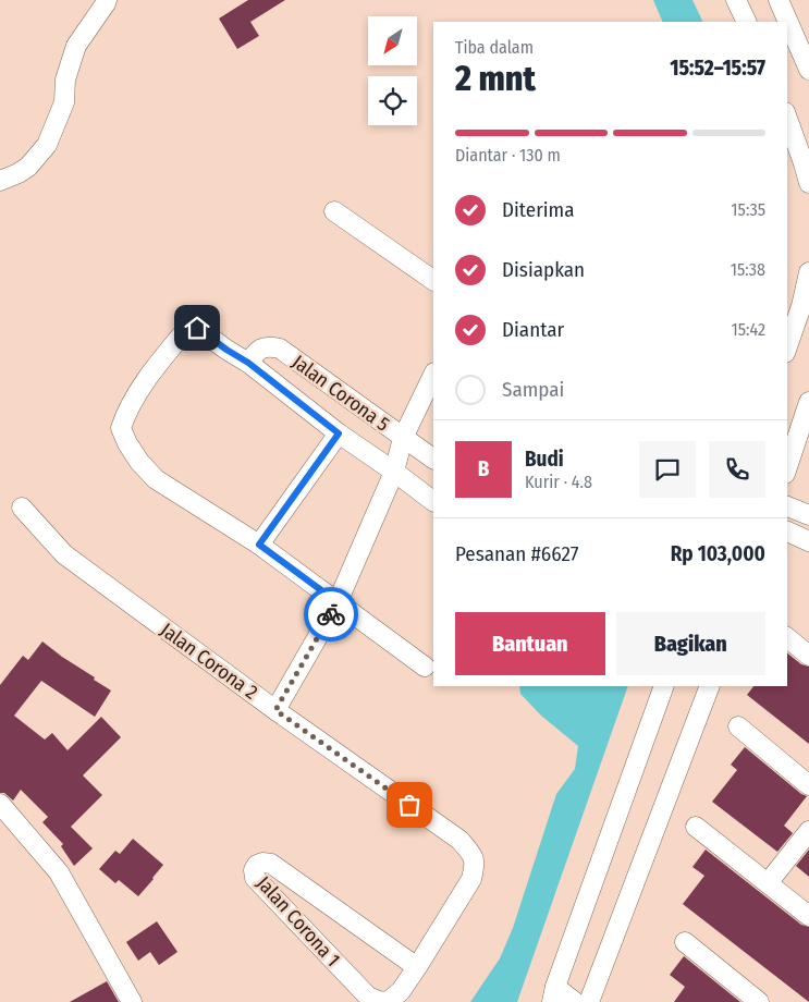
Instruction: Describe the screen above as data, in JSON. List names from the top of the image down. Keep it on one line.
{"streets":{"street":["Jalan Corona 5","Jalan Corona 2","Jalan Corona 1"]},"crossings":[["Jalan Corona 2","Jalan Corona 1"]],"north":"bottom left","page":{"heading":["2 mnt","Tiba dalam","15:52–15:57"],"panel":["Budi","Kurir · 4.8","Pesanan #6627","Rp 103,000"],"bar":"Diantar · 130 m","list":[["Diterima","15:35"],["Disiapkan","15:38"],["Diantar","15:42"],"Sampai"],"round":"B","buttons":["Bantuan","Bagikan"]}}
